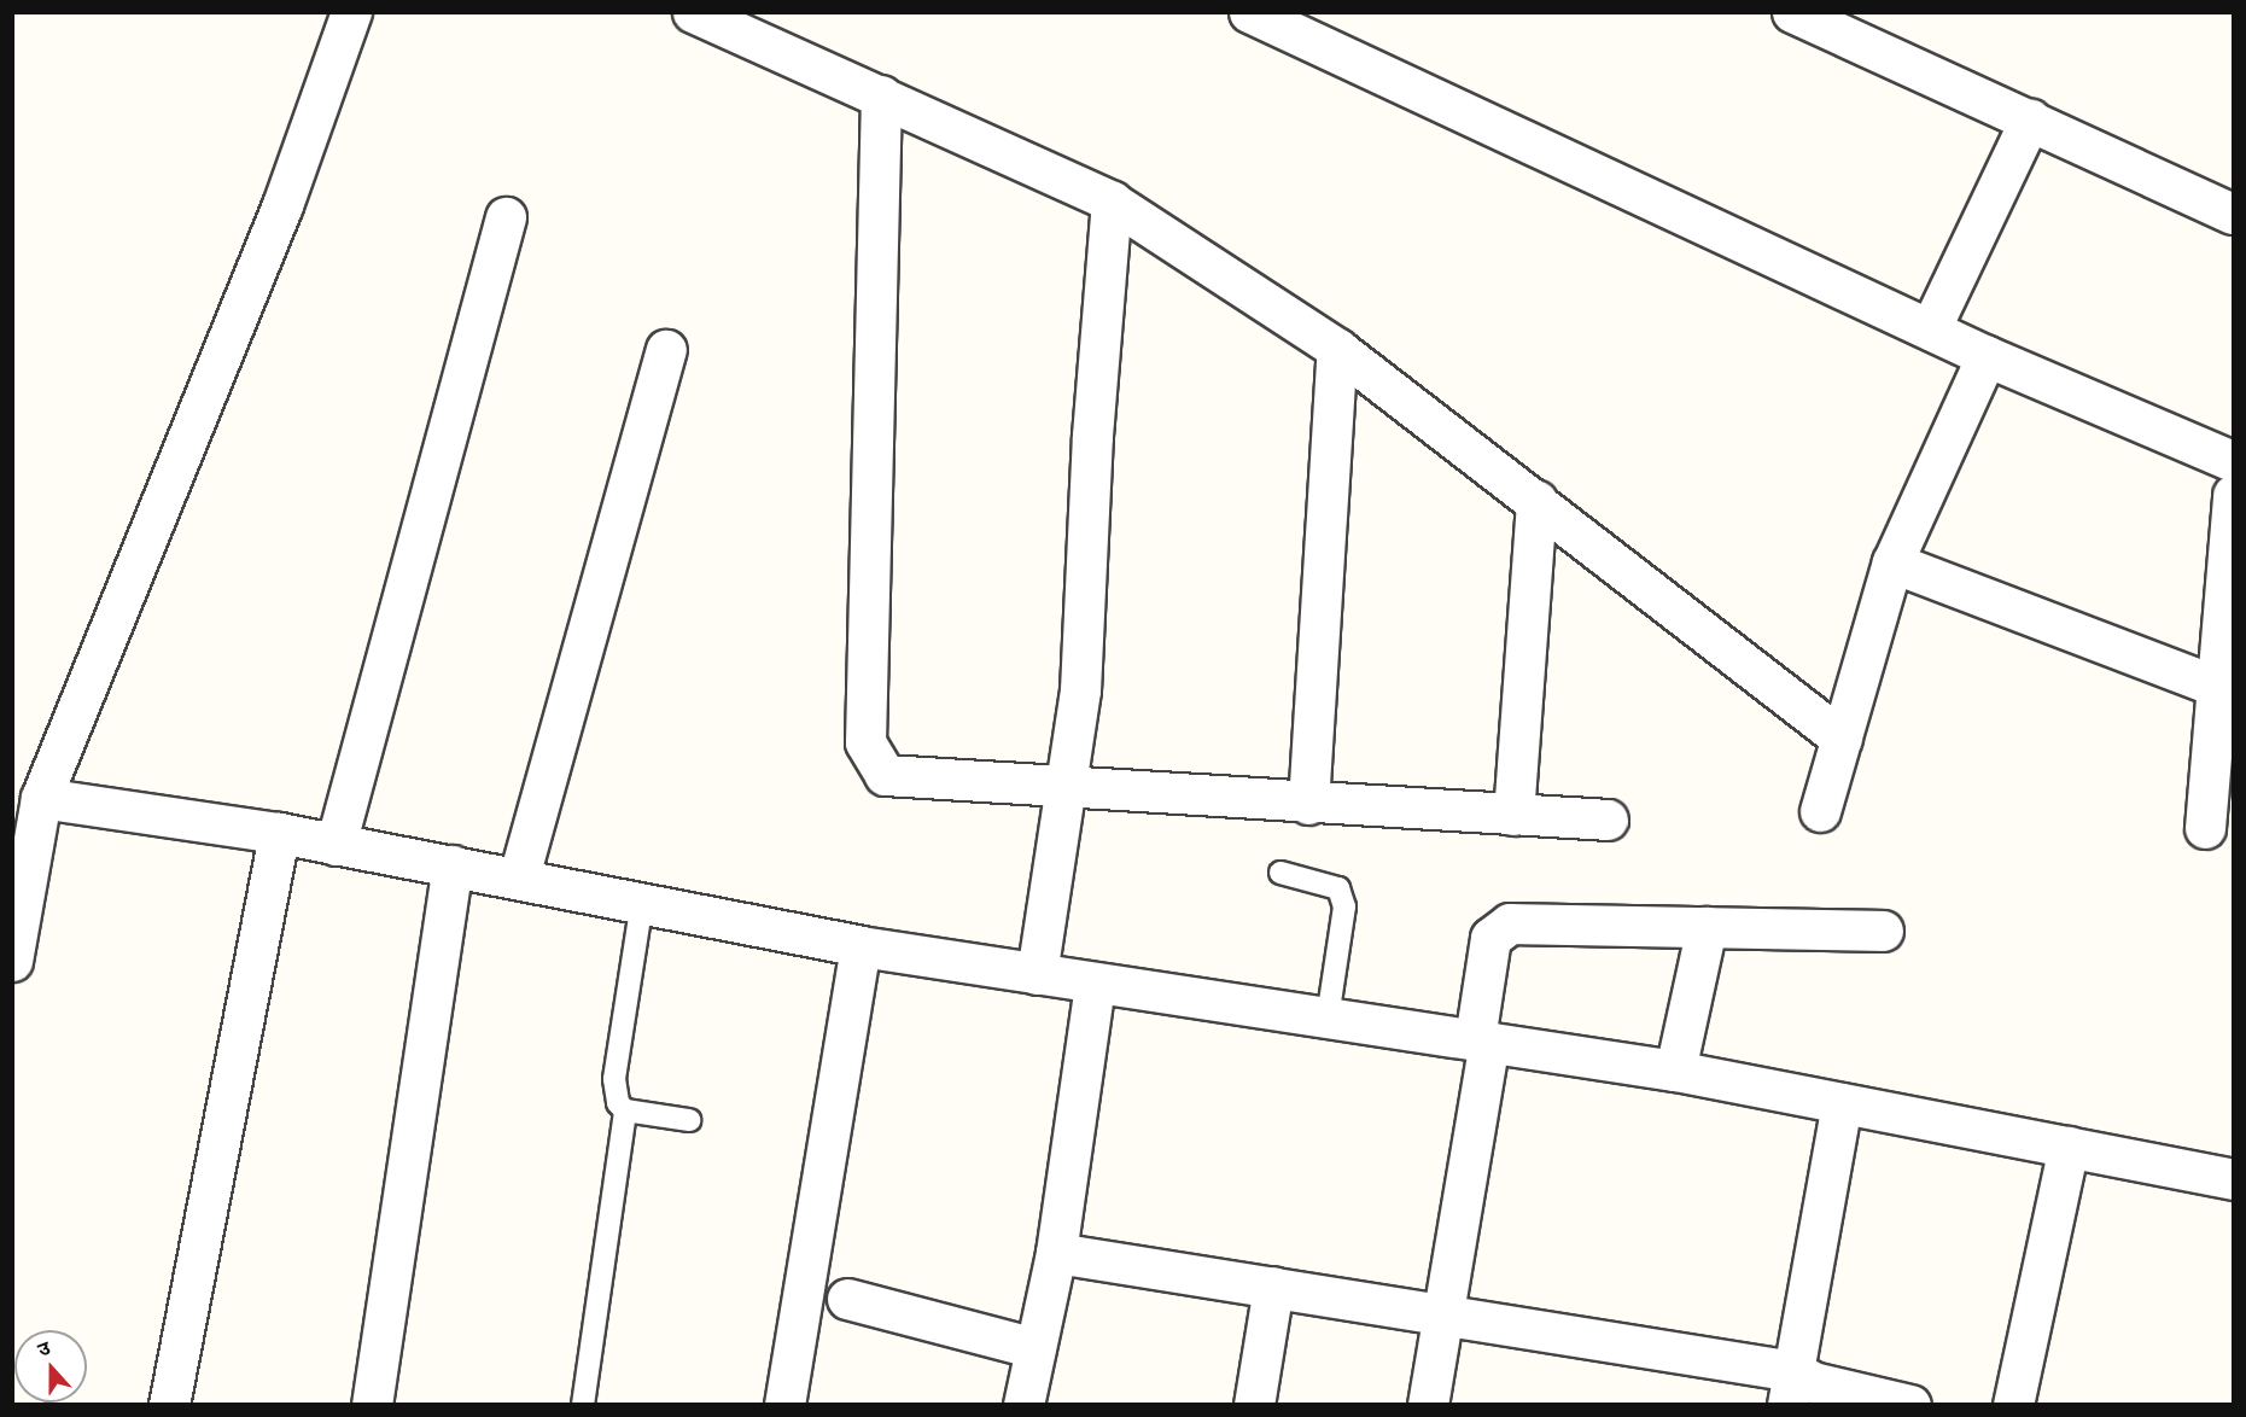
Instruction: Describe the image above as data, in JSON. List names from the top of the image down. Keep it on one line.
{"north":"top"}
